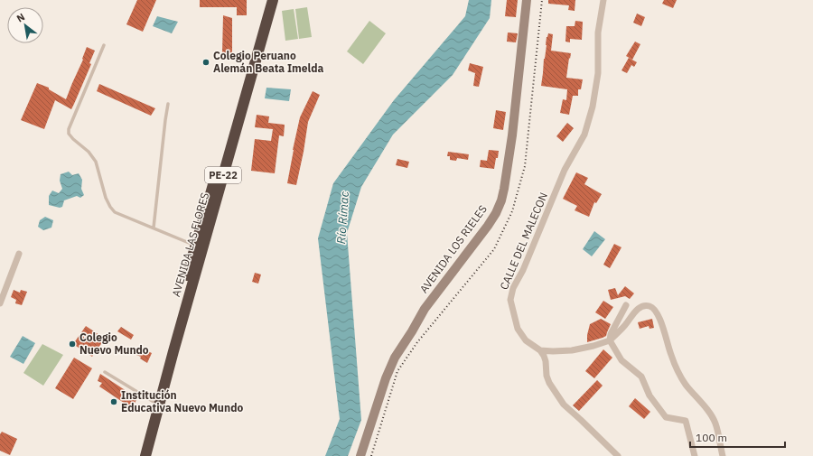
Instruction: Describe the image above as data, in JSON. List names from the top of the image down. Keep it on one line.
{"streets":{"highway":["PE-22","AVENIDA LAS FLORES"],"street":["CALLE DEL MALECON","AVENIDA LOS RIELES"]},"crossings":[["PE-22","AVENIDA LAS FLORES"]],"water":["Río Rímac"],"places":["Colegio Peruano Alemán Beata Imelda","Colegio Nuevo Mundo","Institución Educativa Nuevo Mundo"],"scale_bar":"100 m","north":"top left"}
